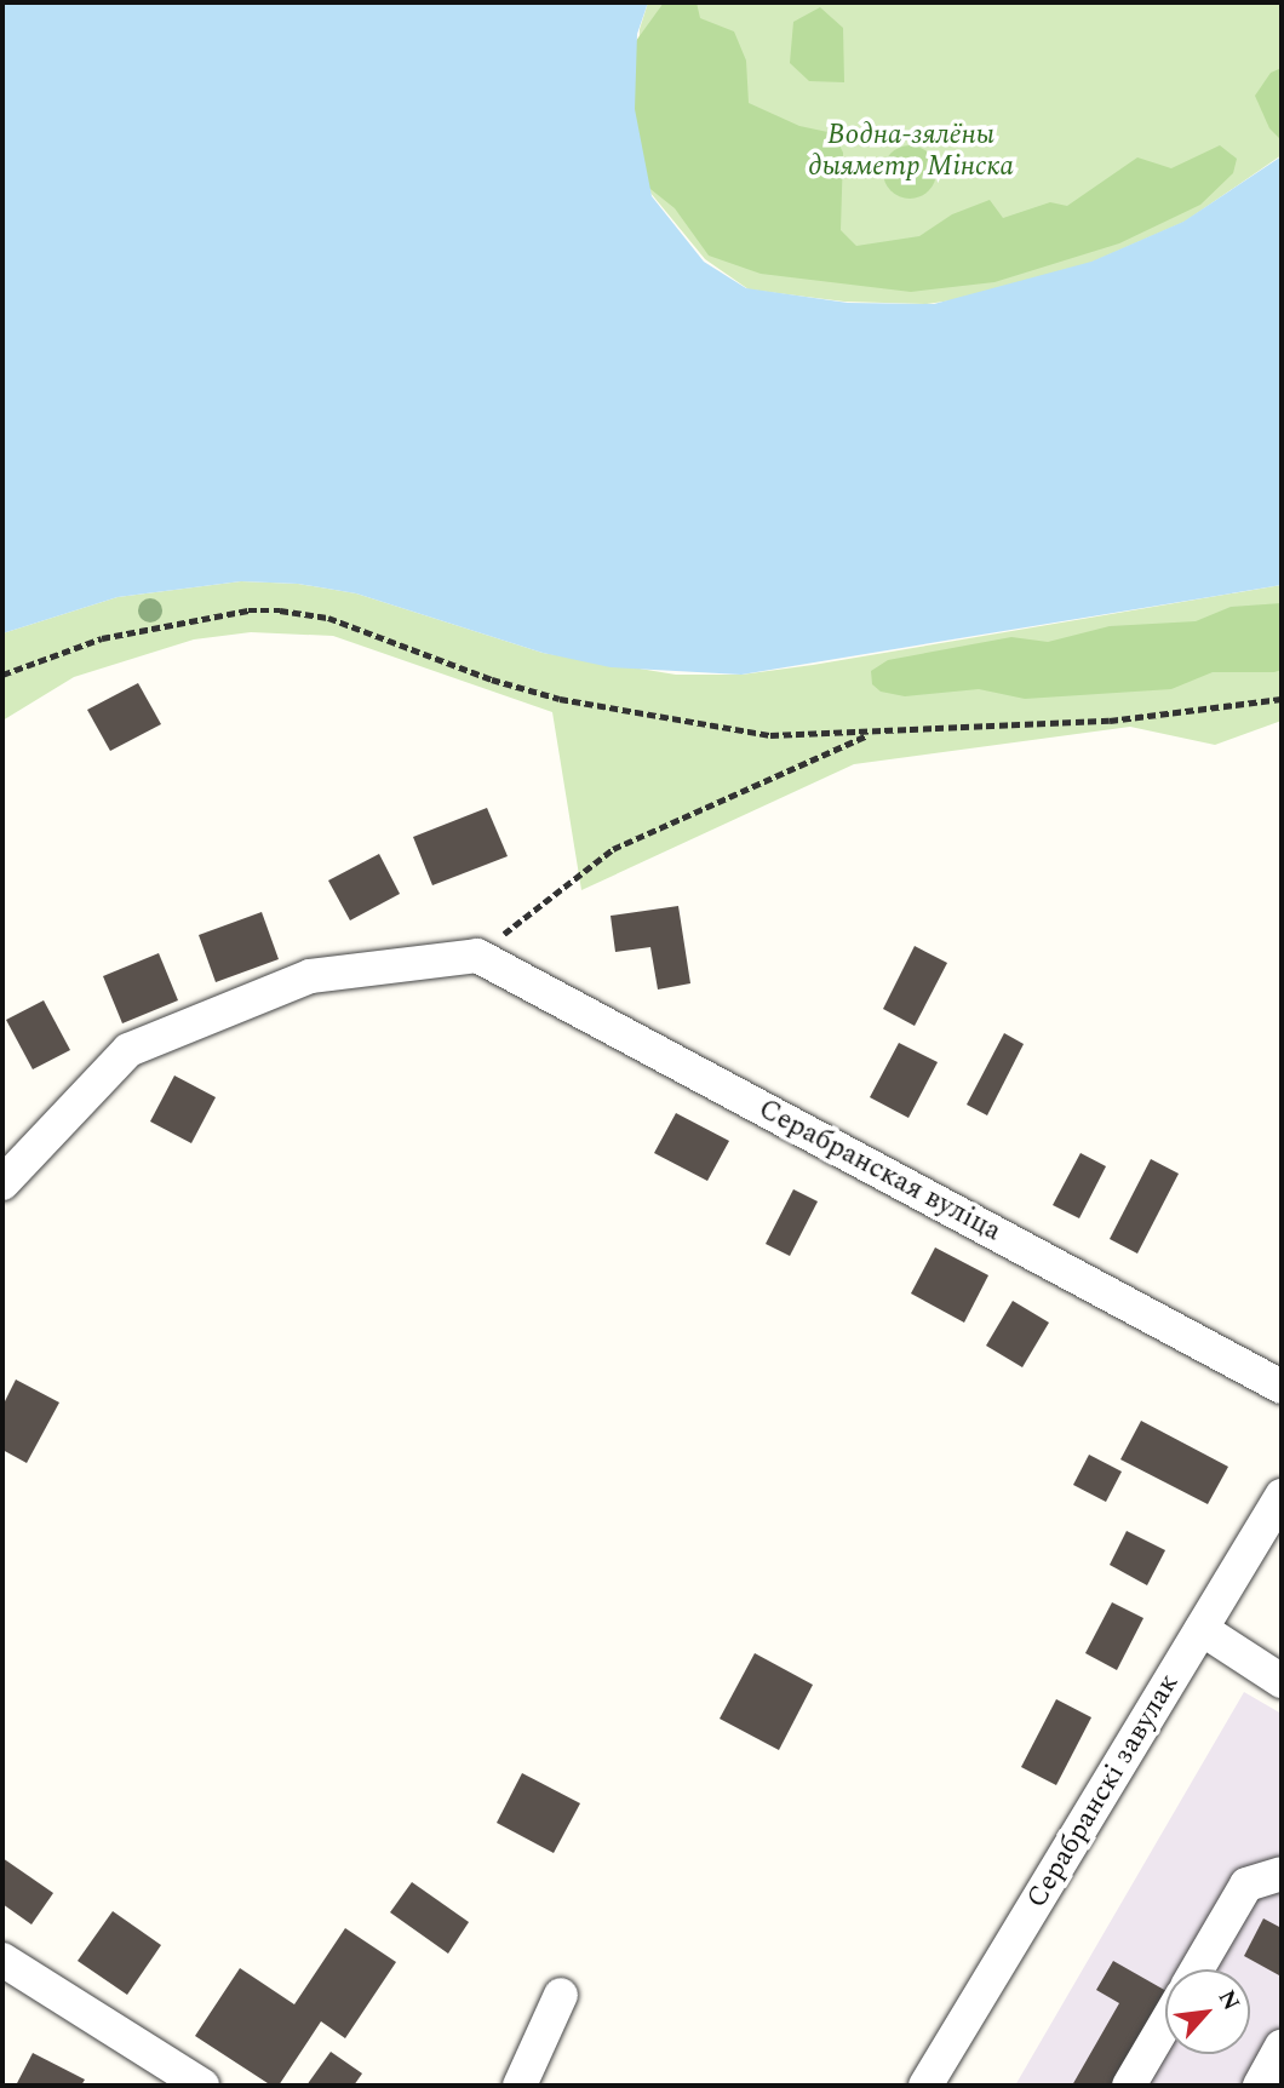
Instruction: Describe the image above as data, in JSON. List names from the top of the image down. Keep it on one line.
{"streets":{"street":["Серабранская вуліца","Серабранскі завулак"]},"parks":["Водна-зялёны дыяметр Мінска"],"north":"top right"}
